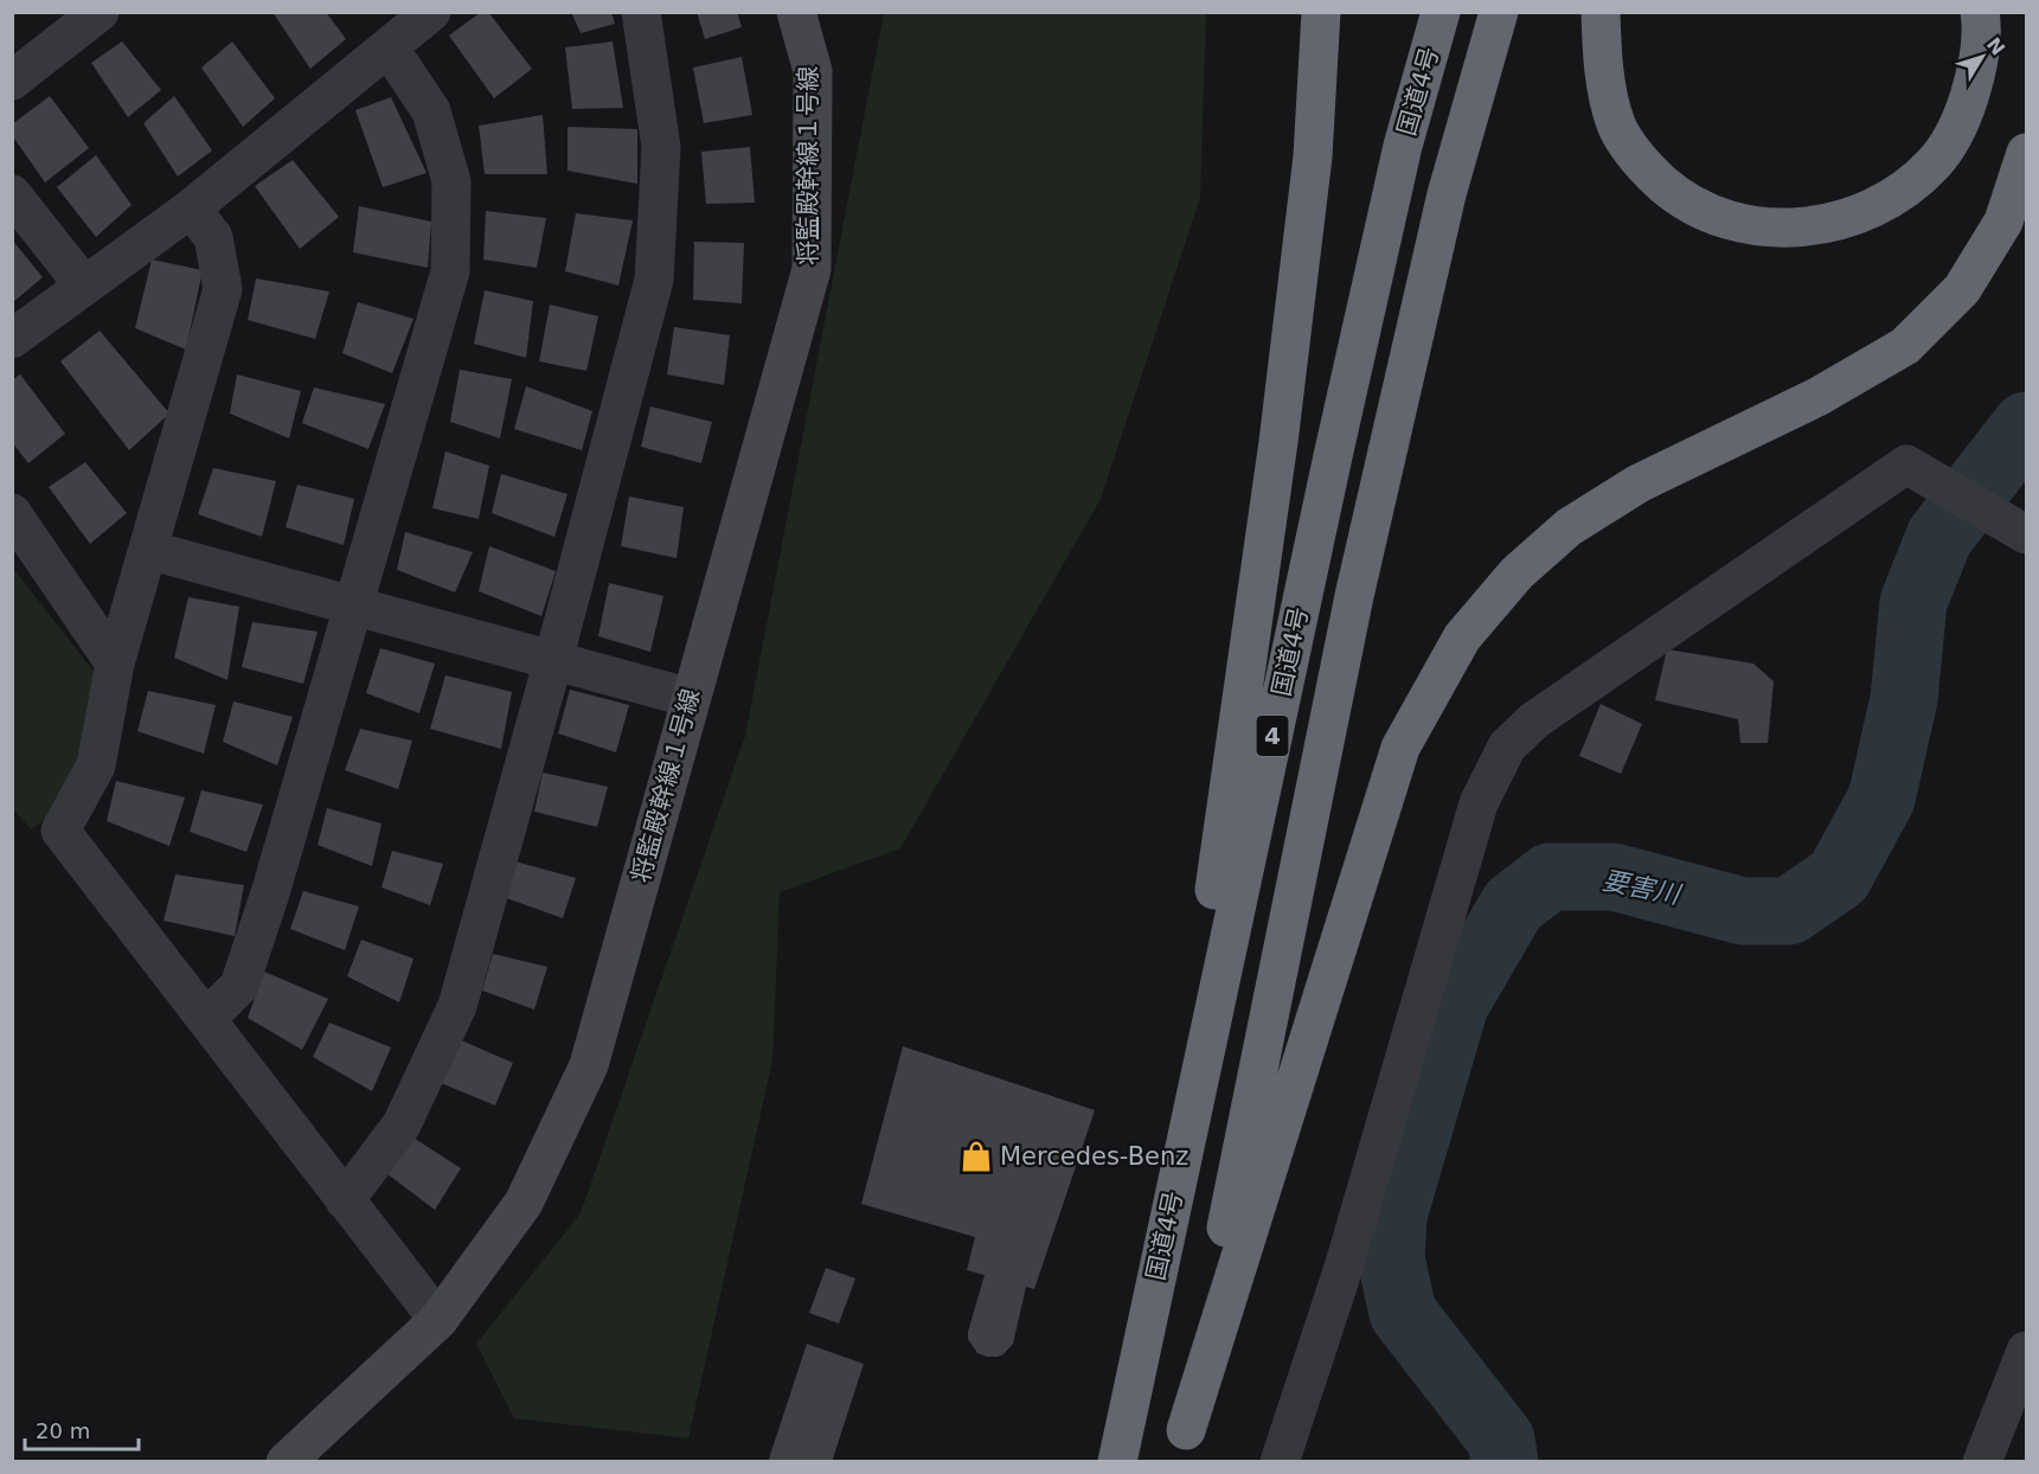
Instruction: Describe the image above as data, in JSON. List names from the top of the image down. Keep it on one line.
{"streets":{"highway":["国道4号","4"],"street":["将監殿幹線１号線"]},"water":["要害川"],"places":{"shop":["Mercedes-Benz"]},"scale_bar":"20 m","north":"top right"}
